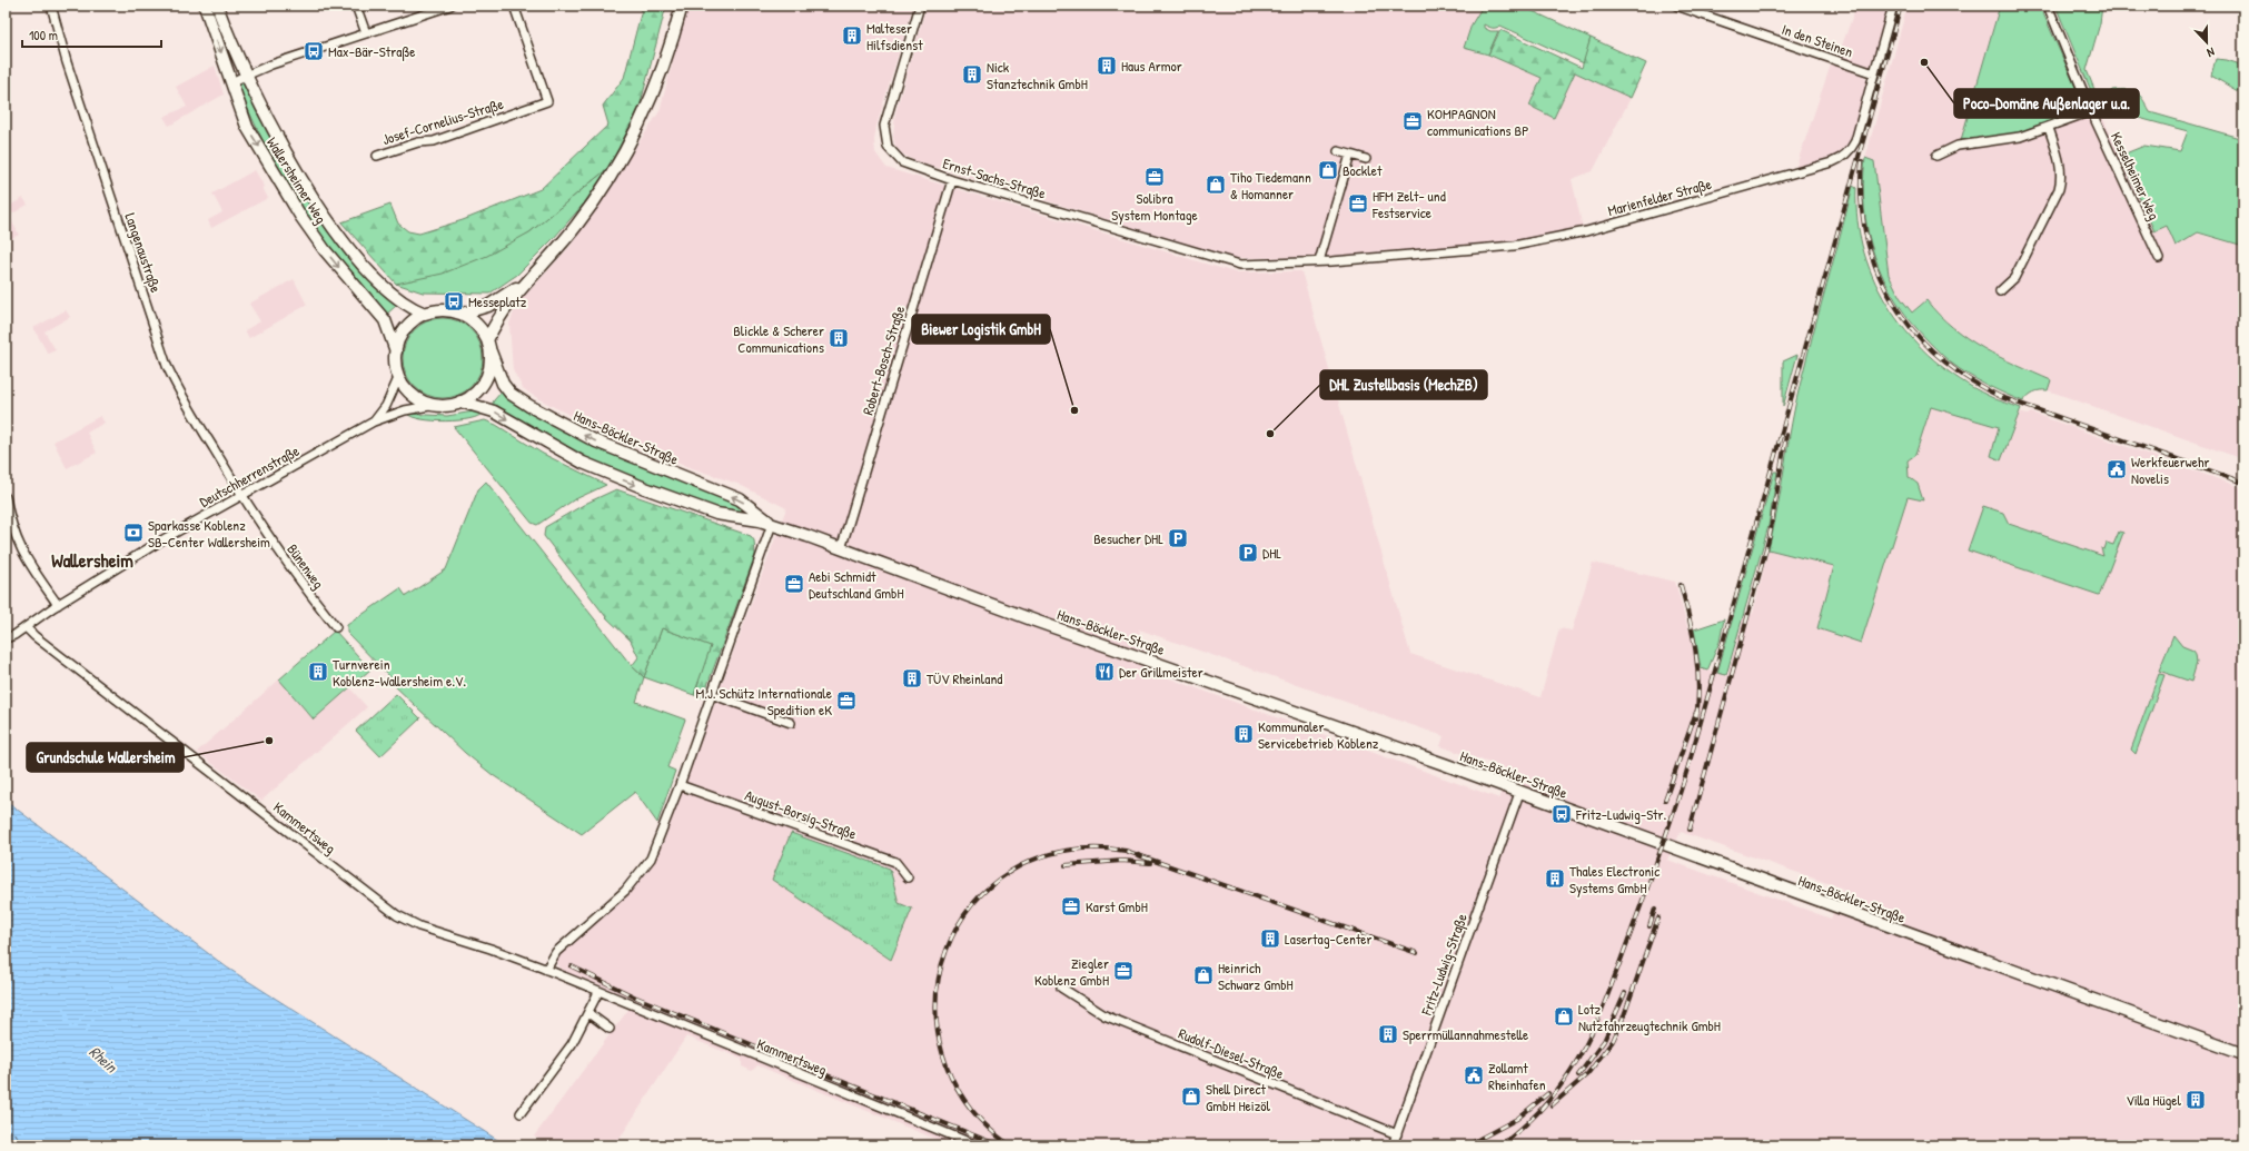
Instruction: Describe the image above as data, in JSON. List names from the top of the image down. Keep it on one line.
{"streets":{"main road":["Wallersheimer Weg","Hans-Böckler-Straße"],"street":["In den Steinen","Josef-Cornelius-Straße","Kesselheimer Weg","Ernst-Sachs-Straße","Marienfelder Straße","Langenaustraße","Robert-Bosch-Straße","Deutschherrenstraße","Bünenweg","August-Borsig-Straße","Kammertsweg","Fritz-Ludwig-Straße","Rudolf-Diesel-Straße"]},"crossings":[["In den Steinen","Marienfelder Straße"],["Ernst-Sachs-Straße","Marienfelder Straße"],["Ernst-Sachs-Straße","Robert-Bosch-Straße"],["Wallersheimer Weg","Hans-Böckler-Straße"],["Wallersheimer Weg","Deutschherrenstraße"],["Langenaustraße","Deutschherrenstraße"],["Langenaustraße","Bünenweg"],["Robert-Bosch-Straße","Hans-Böckler-Straße"],["Hans-Böckler-Straße","Deutschherrenstraße"],["Hans-Böckler-Straße","Fritz-Ludwig-Straße"],["Deutschherrenstraße","Bünenweg"],["Deutschherrenstraße","Kammertsweg"],["Fritz-Ludwig-Straße","Rudolf-Diesel-Straße"]],"districts":["Wallersheim"],"water":["Rhein"],"places":{"building":["Malteser Hilfsdienst","Haus Armor","Nick Stanztechnik GmbH","Blickle & Scherer Communications","Turnverein Koblenz-Wallersheim e.V.","TÜV Rheinland","Kommunaler Servicebetrieb Koblenz","Thales Electronic Systems GmbH","Lasertag-Center","Sperrmüllannahmestelle","Villa Hügel"],"bus stop":["Max-Bär-Straße","Messeplatz","Fritz-Ludwig-Str."],"other":["Poco-Domäne Außenlager u.a.","Biewer Logistik GmbH","DHL Zustellbasis (MechZB)","Grundschule Wallersheim"],"office":["KOMPAGNON communications BP","Solibra System Montage","HFM Zelt- und Festservice","Aebi Schmidt Deutschland GmbH","M.J. Schütz Internationale Spedition eK","Karst GmbH","Ziegler Koblenz GmbH"],"shop":["Bocklet","Tiho Tiedemann & Homanner","Heinrich Schwarz GmbH","Lotz Nutzfahrzeugtechnik GmbH","Shell Direct GmbH Heizöl"],"public building":["Werkfeuerwehr Novelis","Zollamt Rheinhafen"],"bank":["Sparkasse Koblenz SB-Center Wallersheim"],"parking":["Besucher DHL","DHL"],"restaurant":["Der Grillmeister"]},"scale_bar":"100 m","north":"bottom"}
